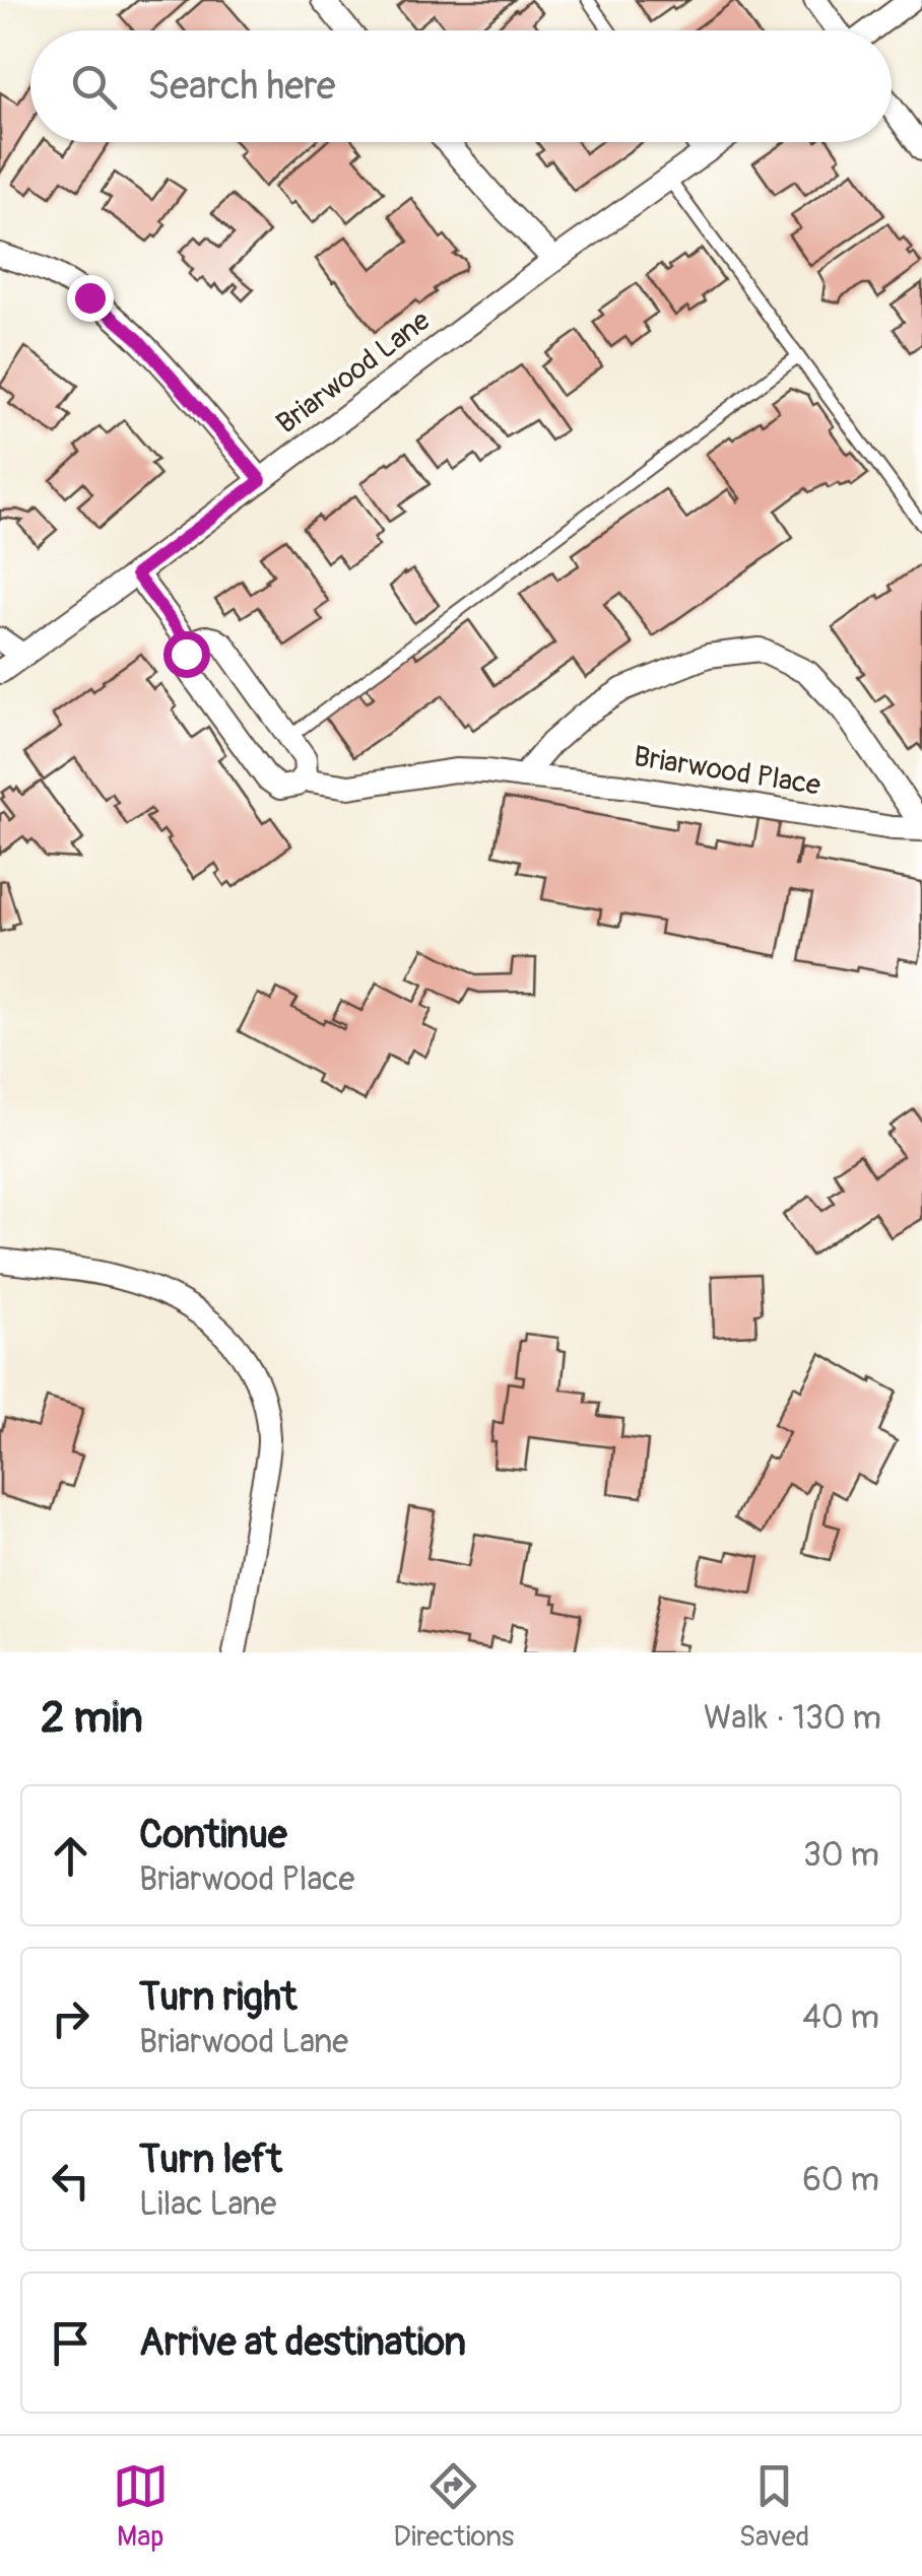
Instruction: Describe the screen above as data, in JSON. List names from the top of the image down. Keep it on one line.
{"streets":{"street":["Briarwood Lane","Briarwood Place"]},"crossings":[["Briarwood Lane","Briarwood Place"]],"page":{"search":"Search here","heading":["2 min","Walk · 130 m"],"list":[["Continue","Briarwood Place","30 m"],["Turn right","Briarwood Lane","40 m"],["Turn left","Lilac Lane","60 m"],"Arrive at destination"],"nav":["Map","Directions","Saved"]}}
